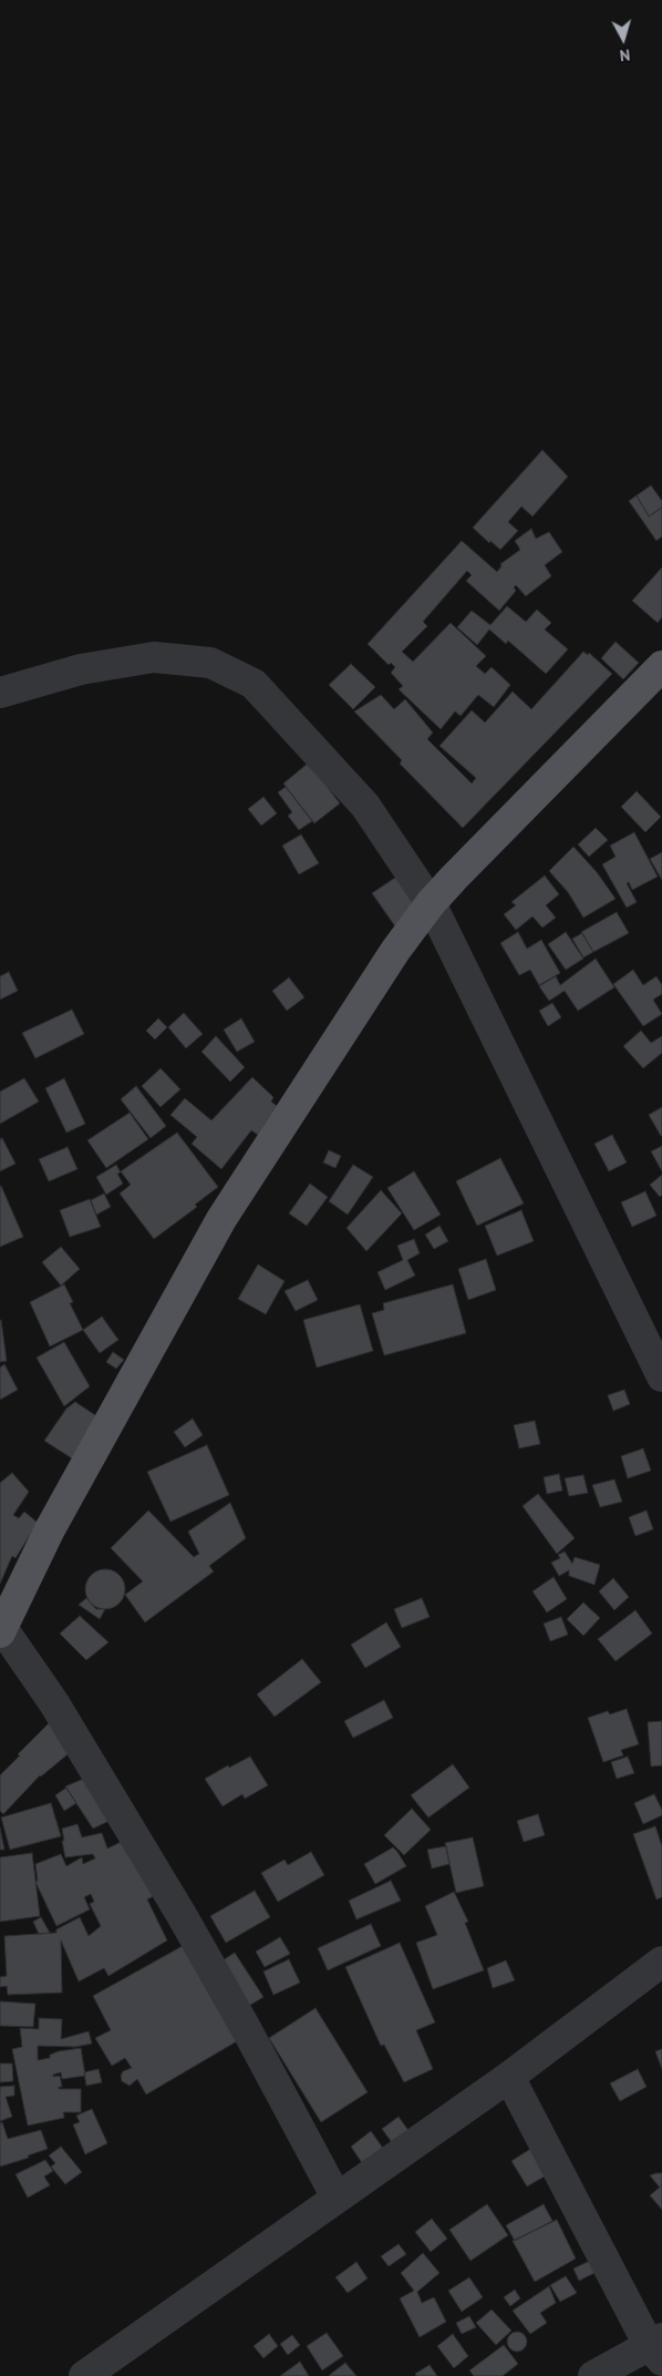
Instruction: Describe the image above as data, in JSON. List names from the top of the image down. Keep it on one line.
{"north":"bottom"}
